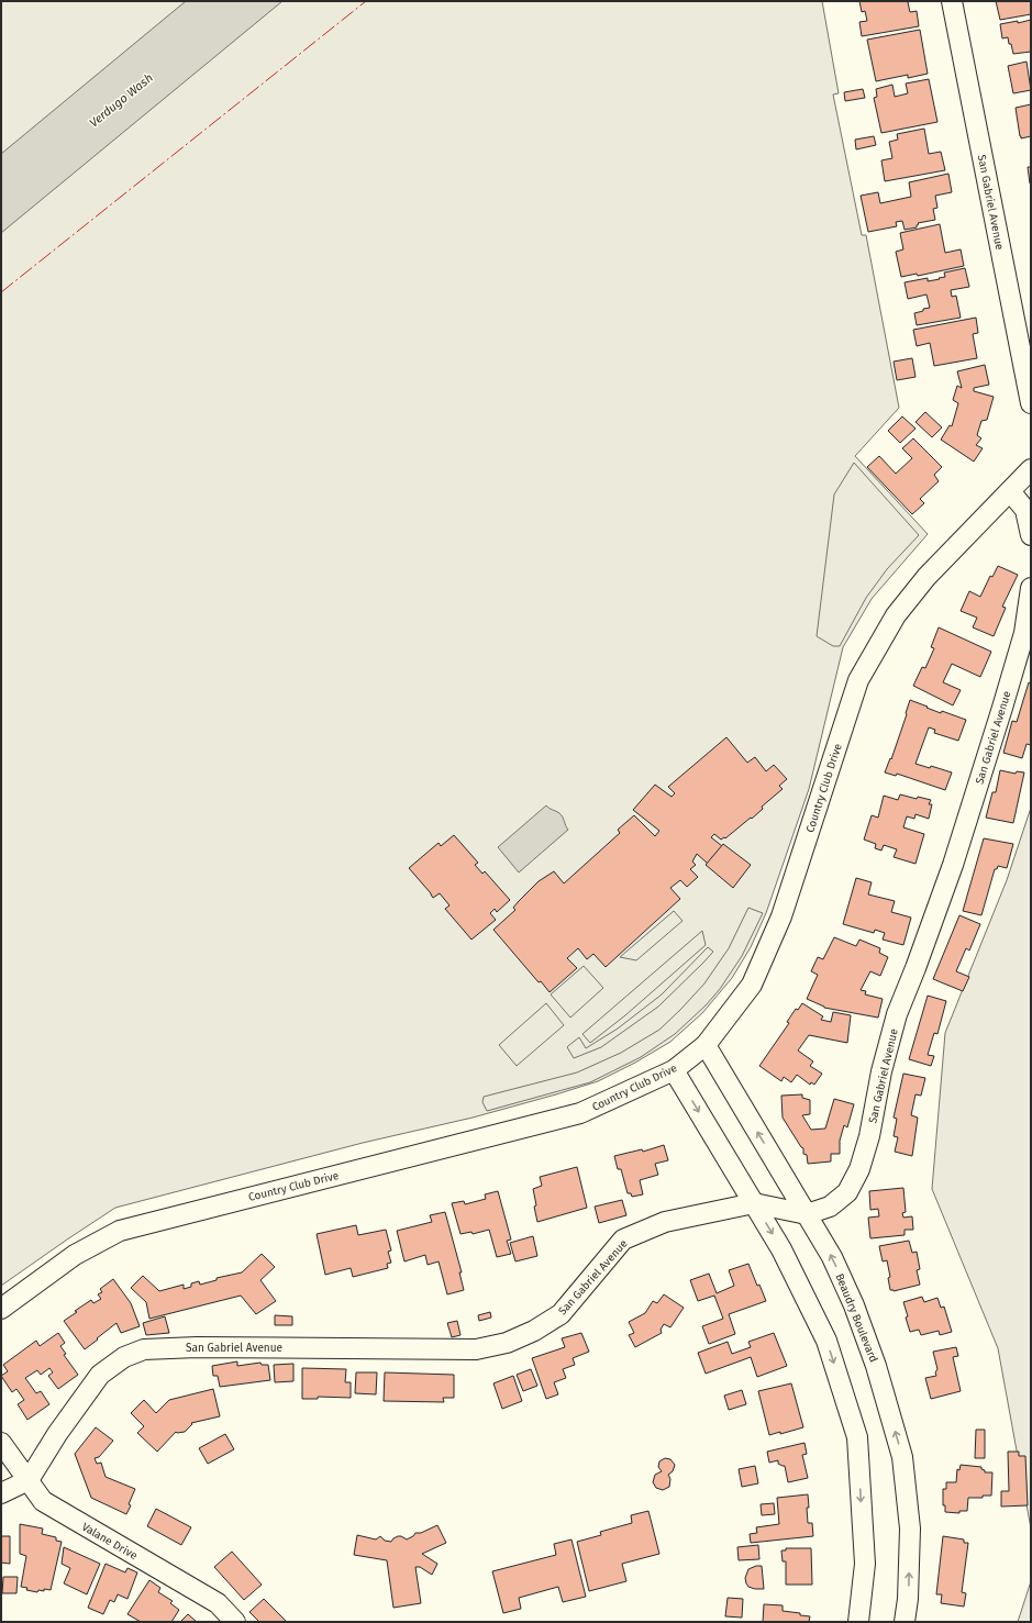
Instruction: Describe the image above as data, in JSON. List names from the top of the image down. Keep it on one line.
{"streets":{"street":["San Gabriel Avenue","Country Club Drive","Beaudry Boulevard","Valane Drive"]},"crossings":[["San Gabriel Avenue","Beaudry Boulevard"],["San Gabriel Avenue","Valane Drive"],["Country Club Drive","Beaudry Boulevard"]],"water":["Verdugo Wash"]}
